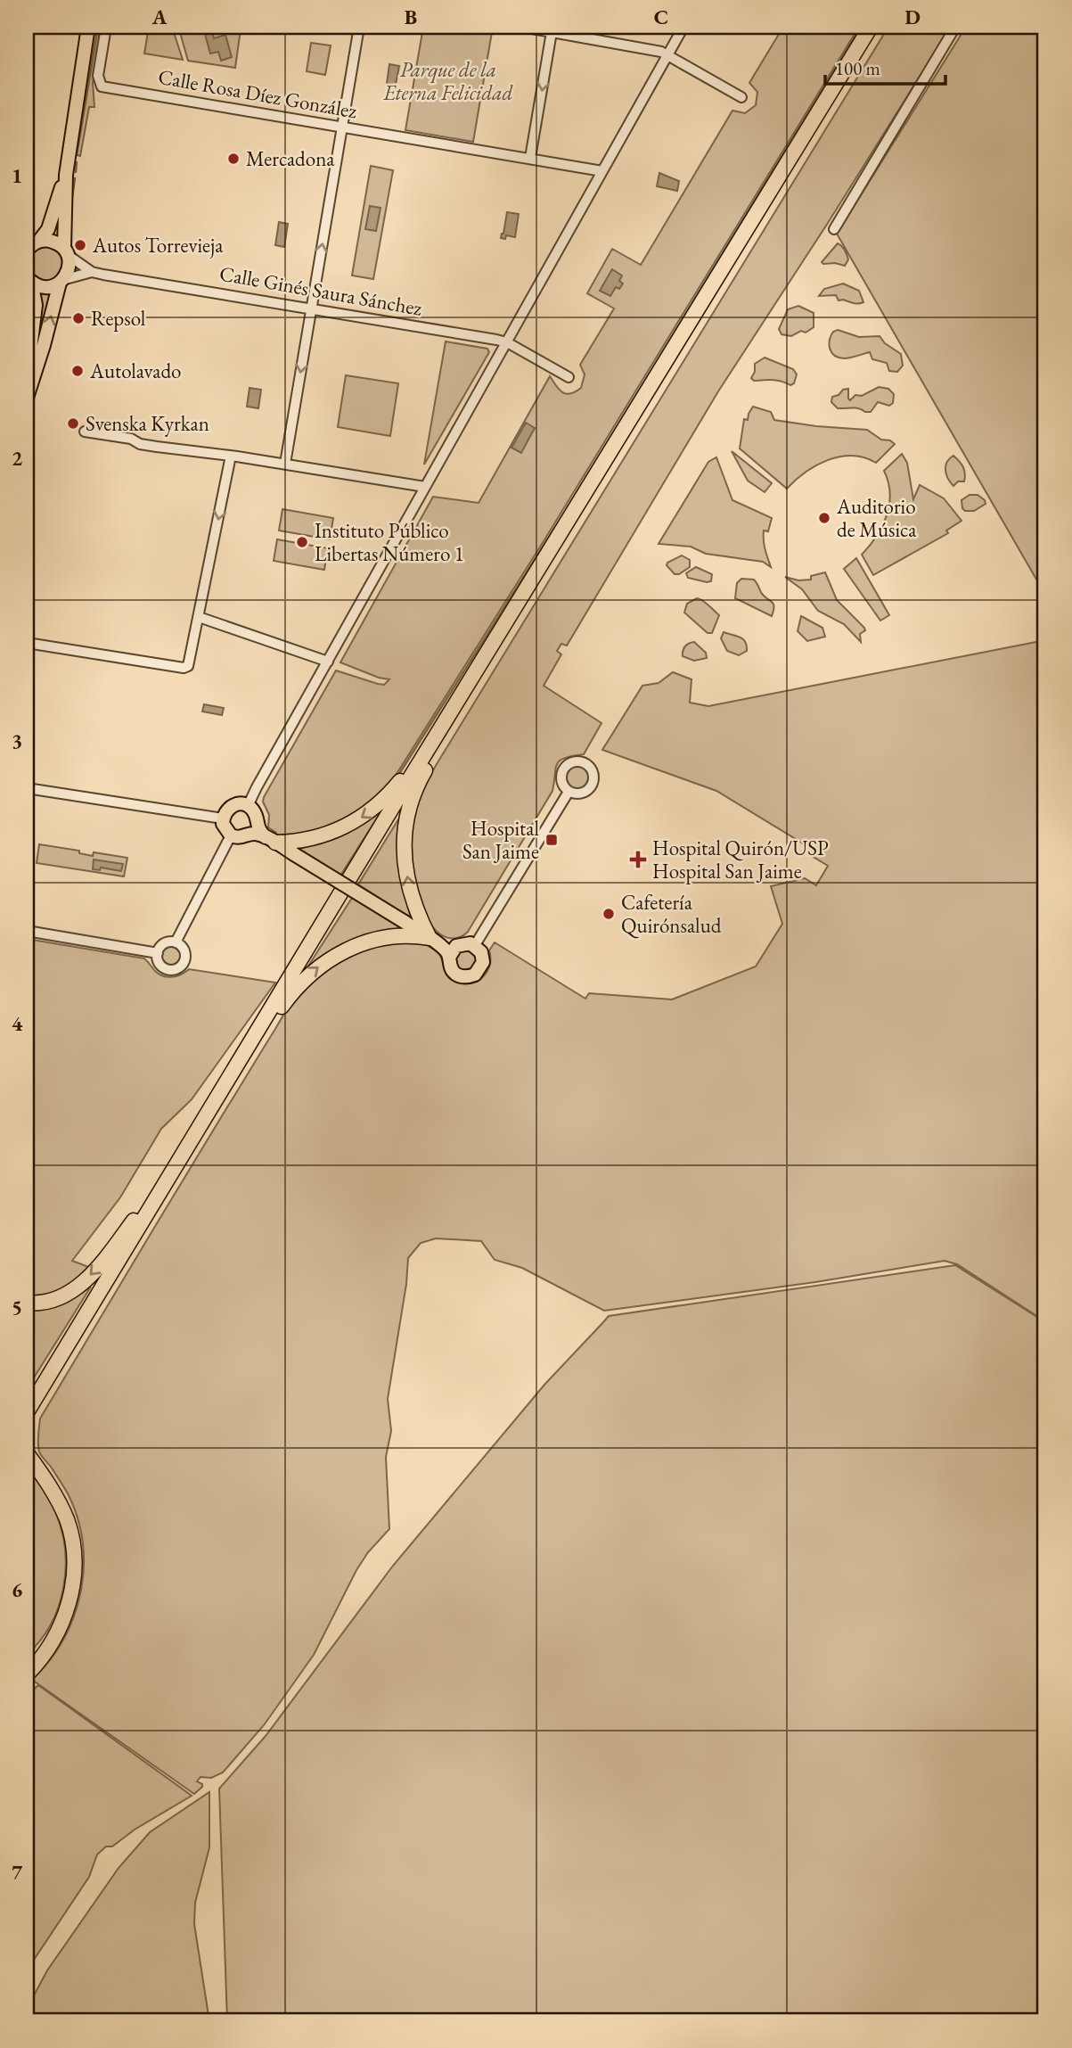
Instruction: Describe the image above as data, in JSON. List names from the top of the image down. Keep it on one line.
{"streets":{"street":["Calle Rosa Díez González","Calle Ginés Saura Sánchez"]},"parks":["Parque de la Eterna Felicidad"],"places":{"other":["Mercadona","Autos Torrevieja","Repsol","Autolavado","Svenska Kyrkan","Auditorio de Música","Instituto Público Libertas Número 1","Cafetería Quirónsalud"],"transit":["Hospital San Jaime"],"health":["Hospital Quirón/USP Hospital San Jaime"]},"scale_bar":"100 m","grid":{"columns":["A","B","C","D"],"rows":["1","2","3","4","5","6","7"]}}
